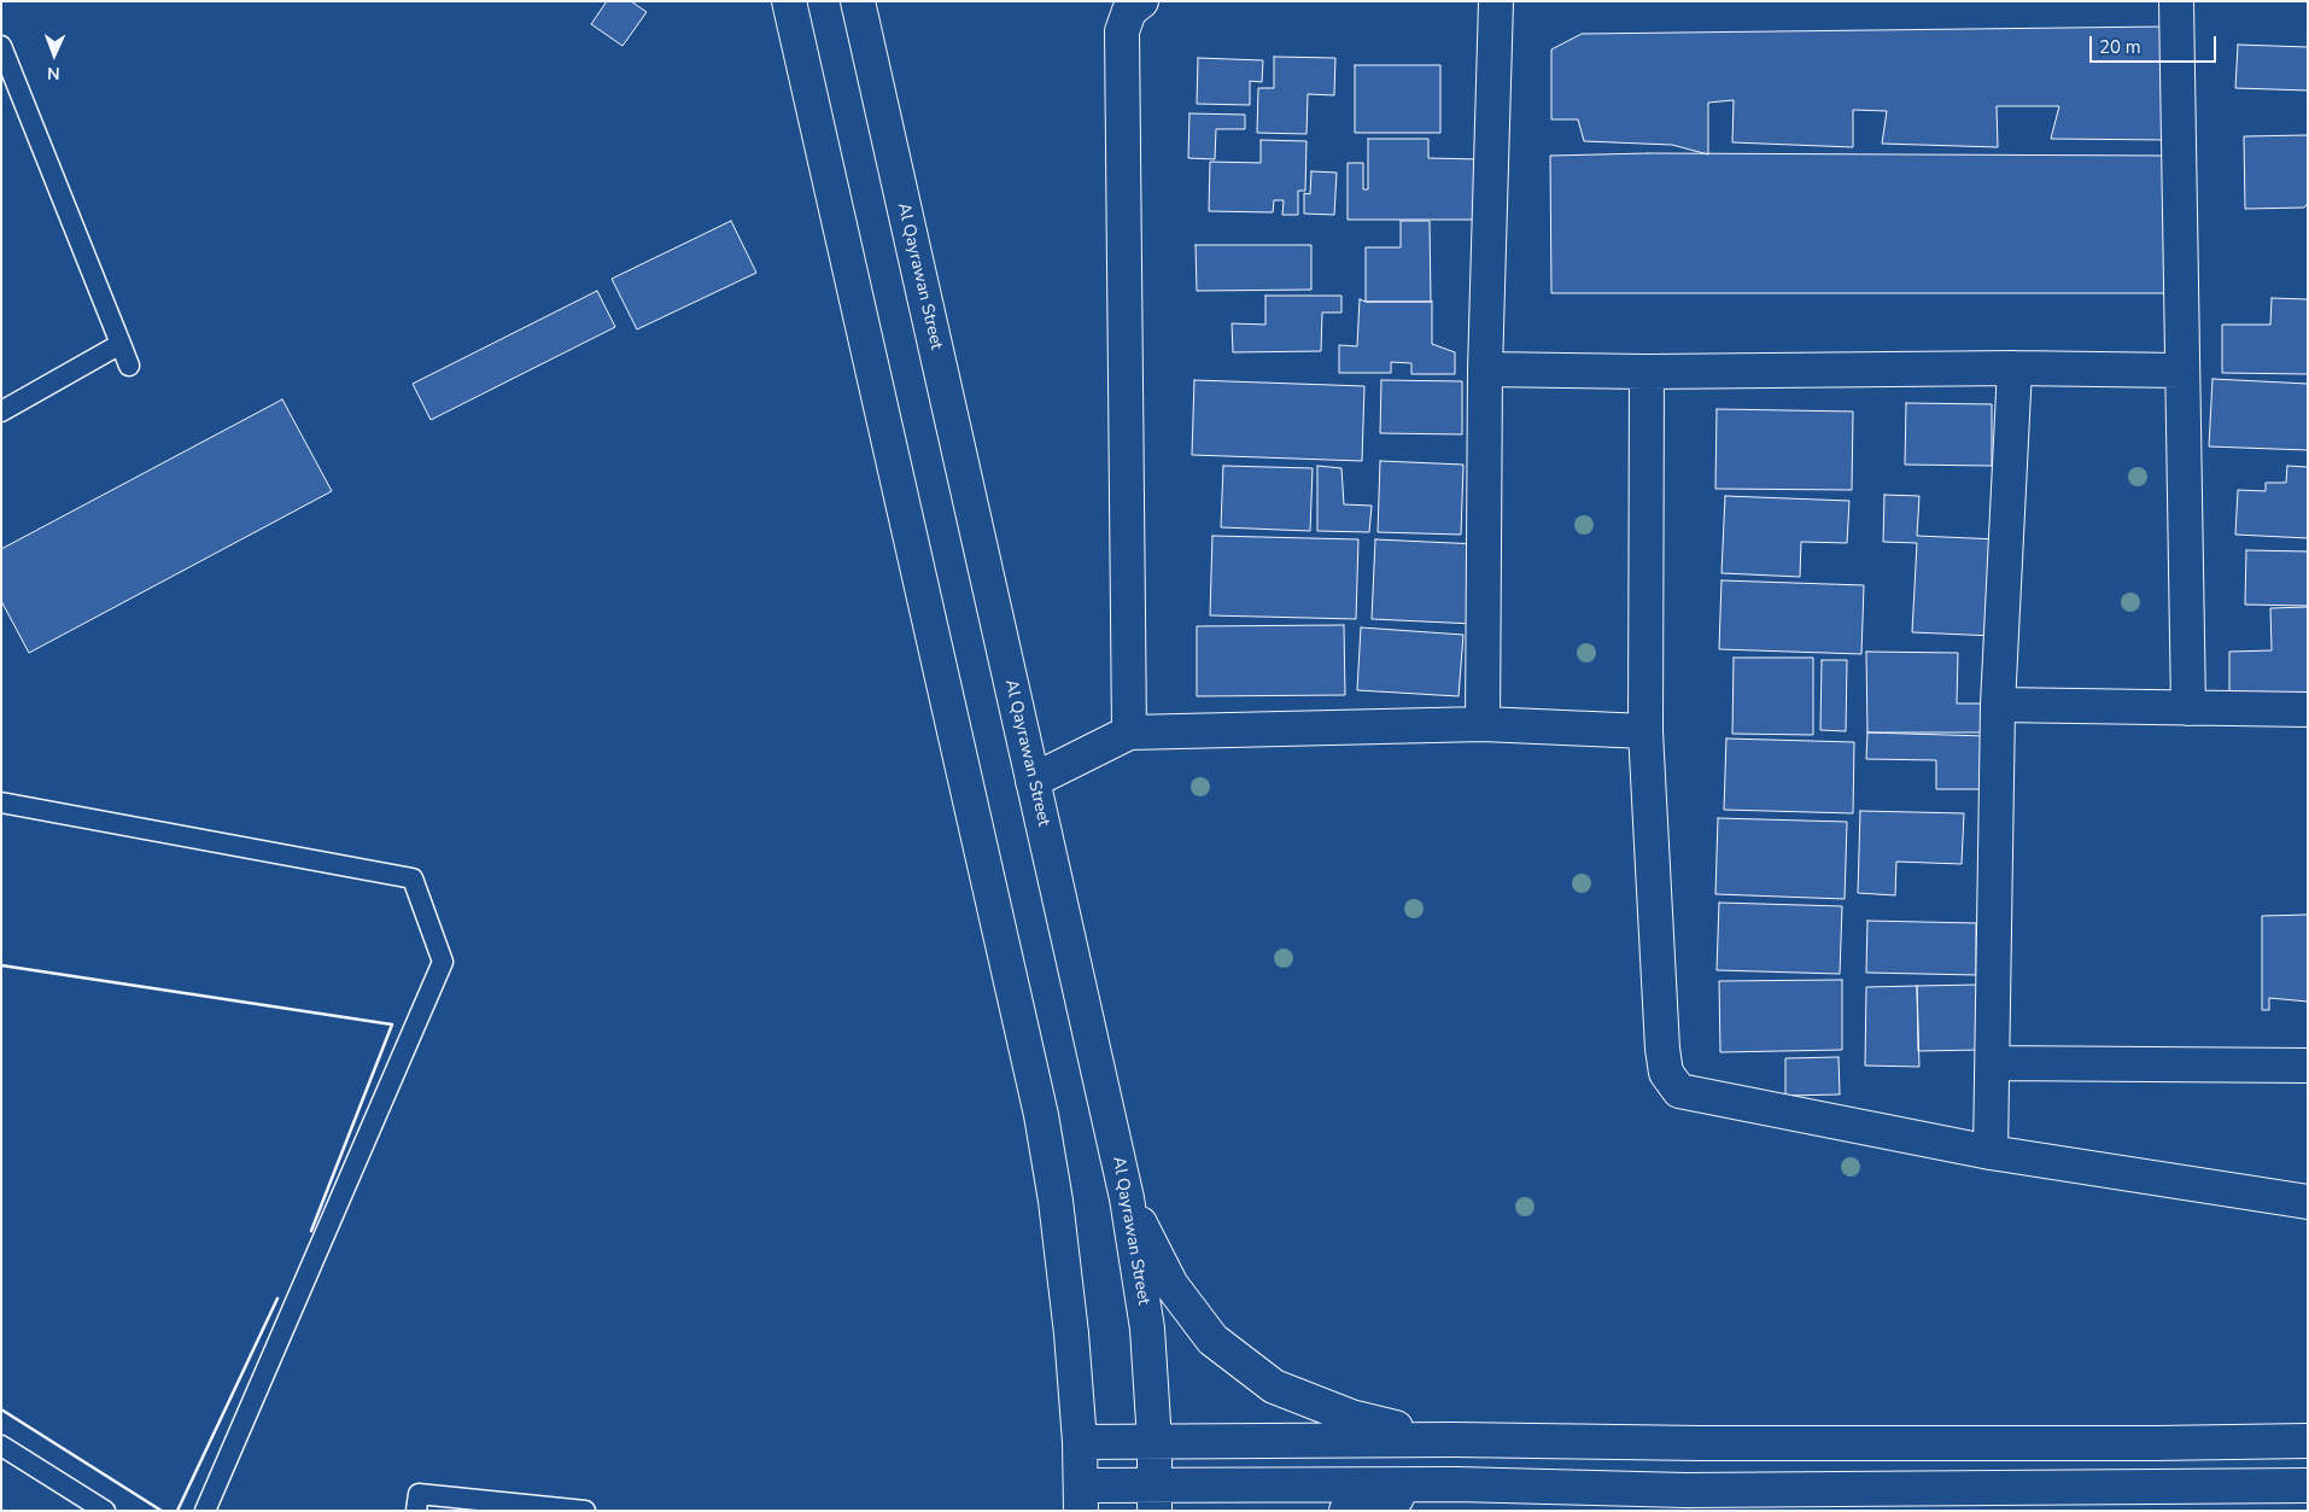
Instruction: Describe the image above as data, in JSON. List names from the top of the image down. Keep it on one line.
{"streets":{"street":["Al Qayrawan Street"]},"scale_bar":"20 m","north":"bottom"}
